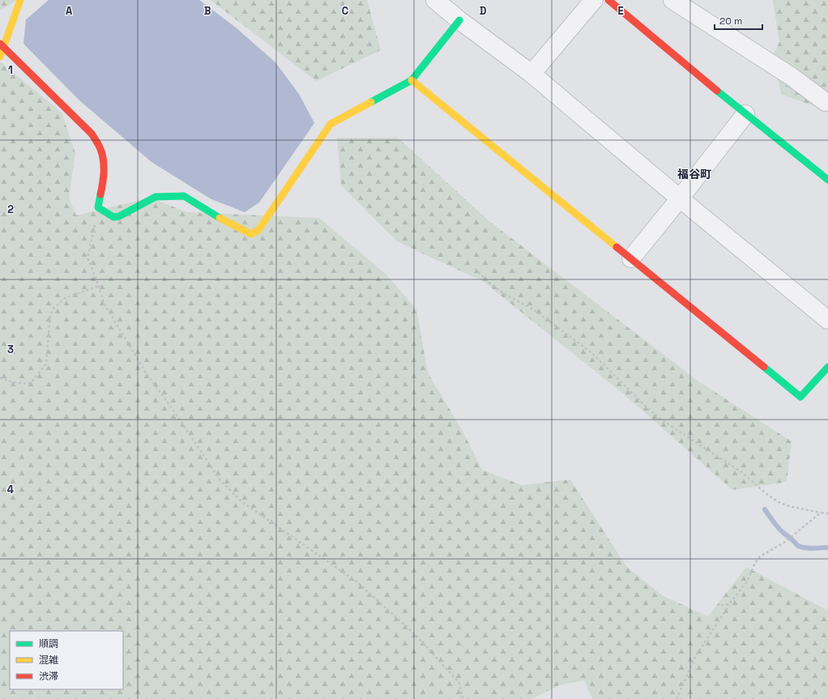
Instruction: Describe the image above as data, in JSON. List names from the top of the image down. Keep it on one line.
{"districts":["福谷町"],"legend":["順調","混雑","渋滞"],"scale_bar":"20 m","grid":{"columns":["A","B","C","D","E"],"rows":["1","2","3","4"]}}
